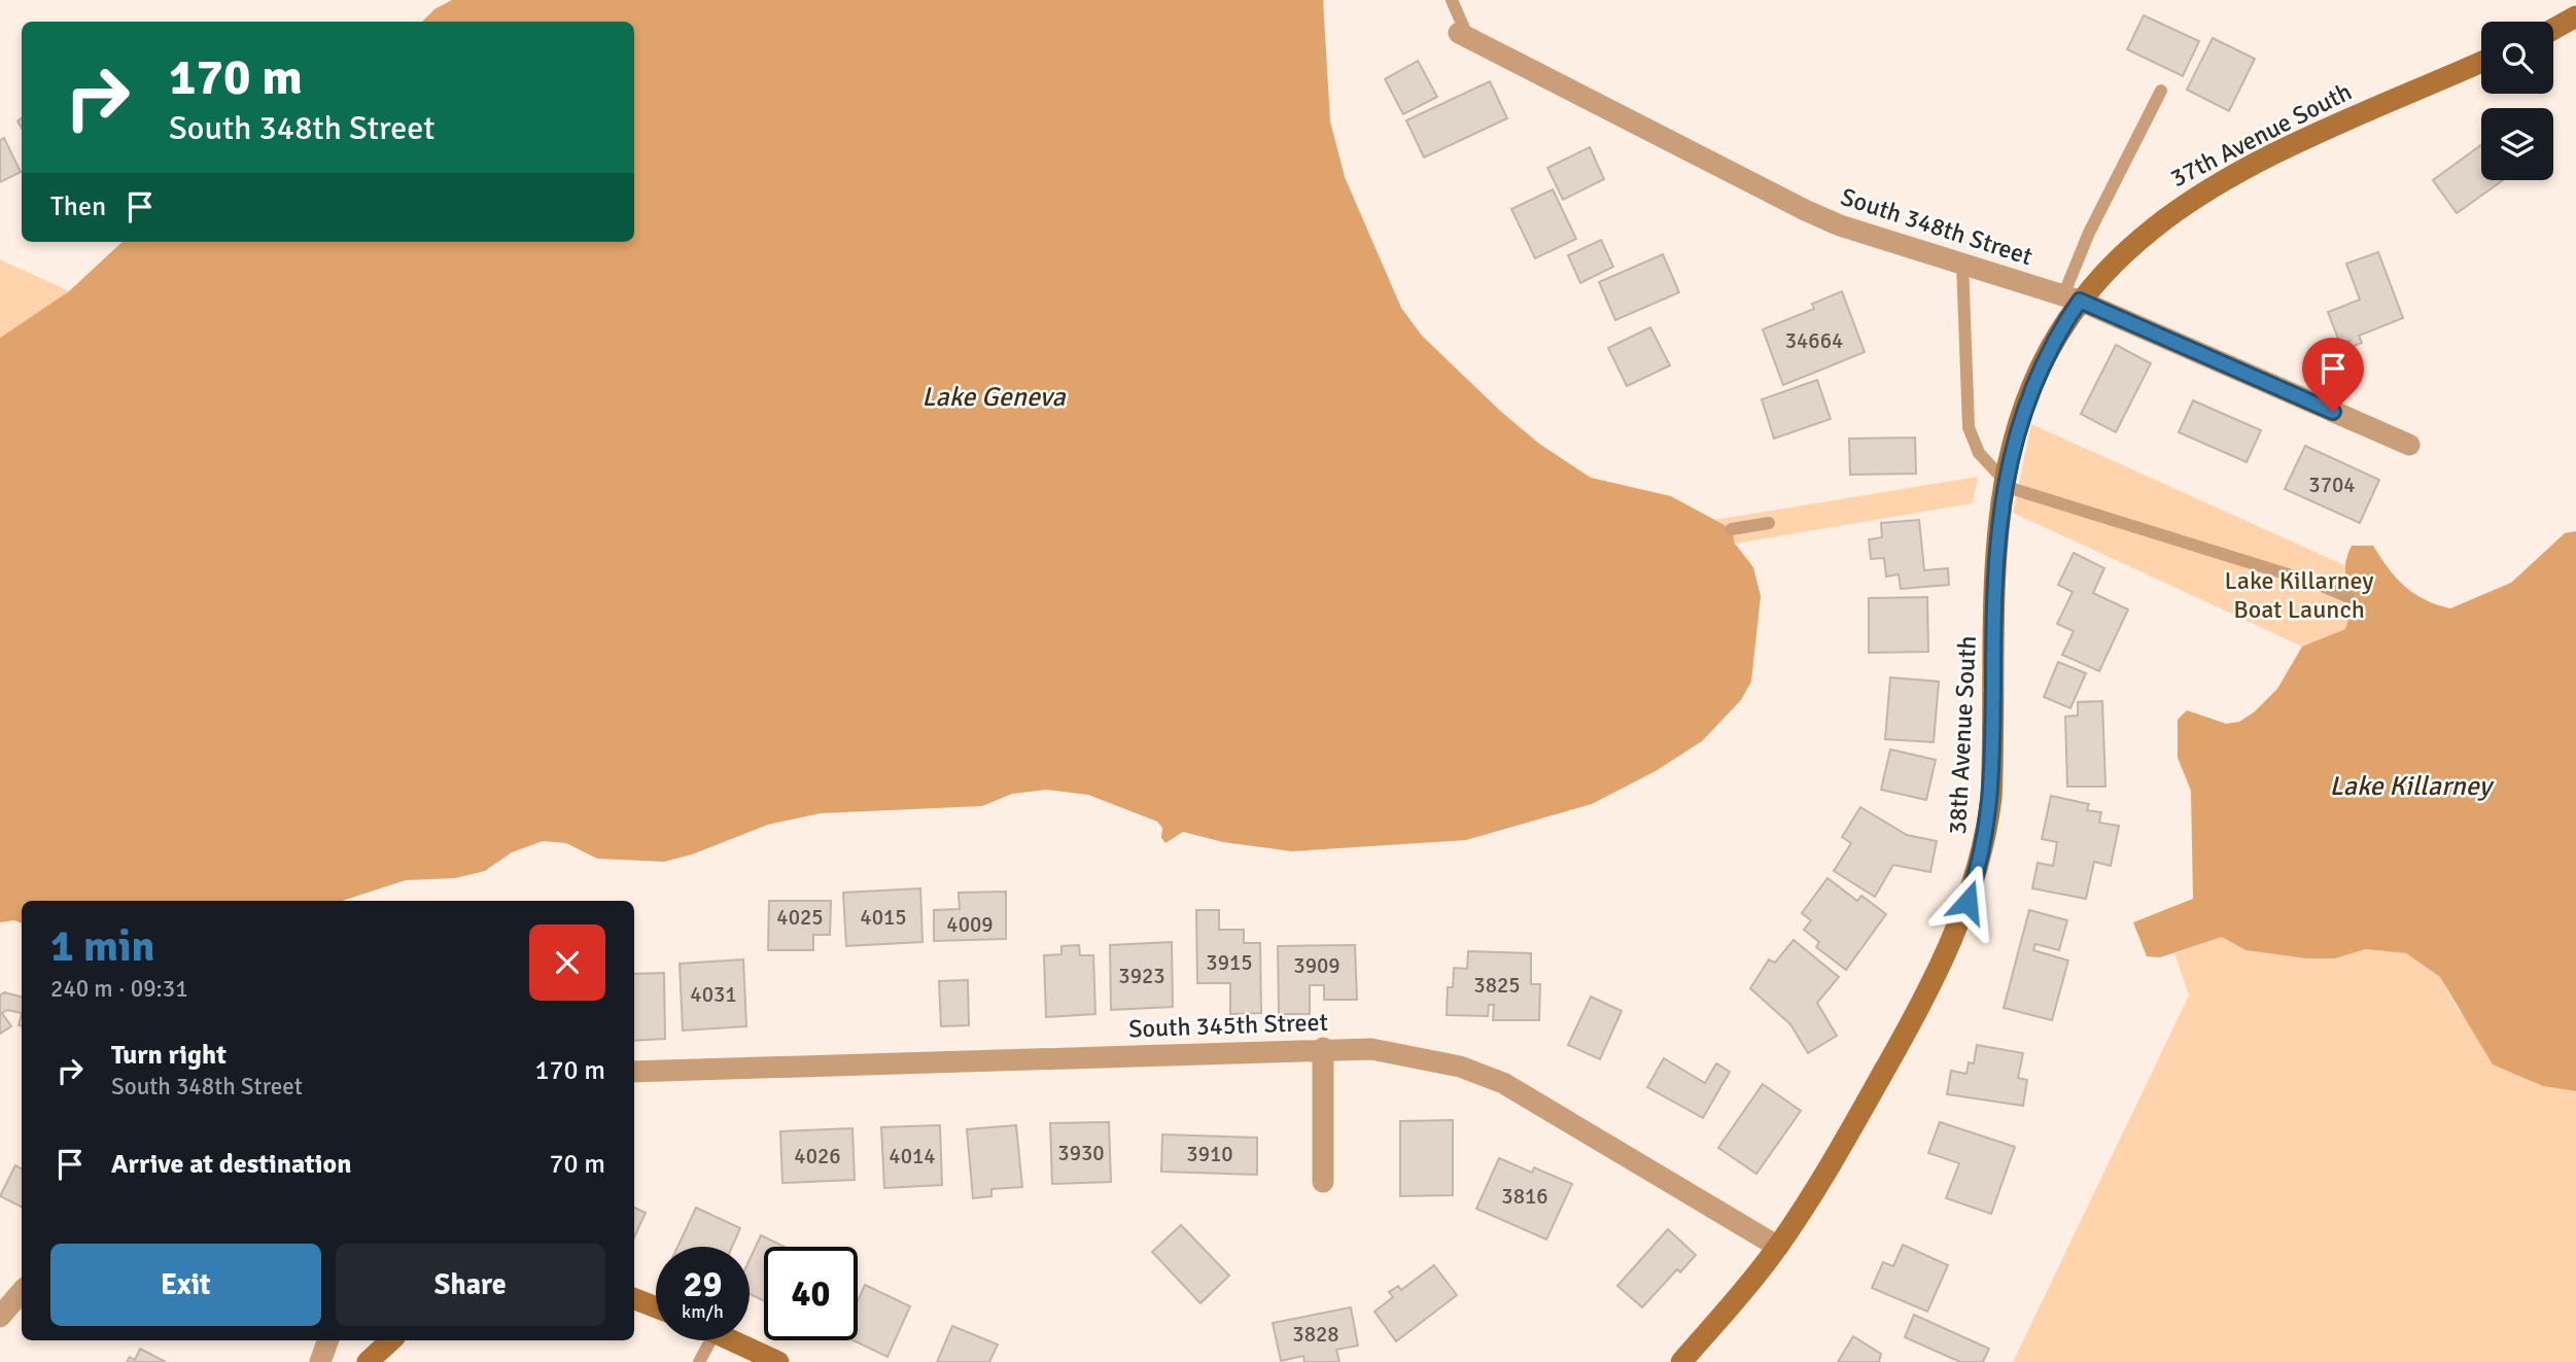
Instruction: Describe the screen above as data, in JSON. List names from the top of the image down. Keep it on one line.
{"streets":{"street":["37th Avenue South","South 348th Street","38th Avenue South","South 345th Street"]},"crossings":[["37th Avenue South","South 348th Street"],["37th Avenue South","38th Avenue South"],["South 348th Street","38th Avenue South"],["38th Avenue South","South 345th Street"]],"water":["Lake Geneva","Lake Killarney"],"parks":["Lake Killarney Boat Launch"],"house_numbers":["34664","3704","4025","4015","4009","3915","3909","3923","3825","4031","3930","3910","4026","4014","3816","3828"],"page":{"turn":["170 m","South 348th Street"],"then":"Then","heading":["1 min","240 m · 09:31"],"list":[{"name":"Turn right","note":"South 348th Street","value":"170 m"},{"name":"Arrive at destination","value":"70 m"}],"buttons":["Exit","Share"],"speed":"29 km/h","limit":"40"}}
